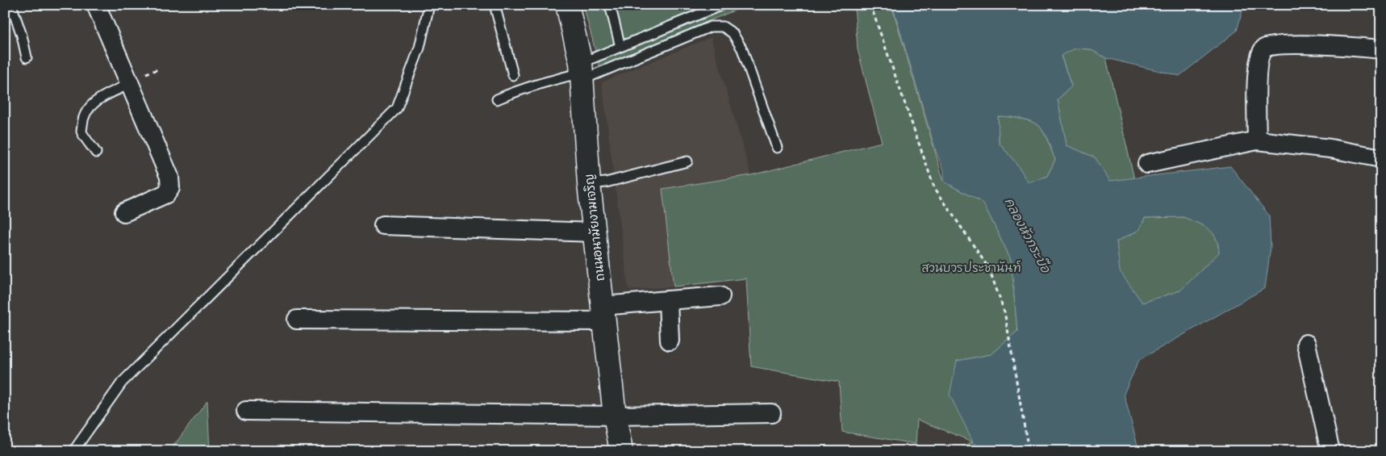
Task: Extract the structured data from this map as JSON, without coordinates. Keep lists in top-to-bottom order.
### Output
{
  "streets": {
    "street": ["ถนนอนามัยงามเจริญ"]
  },
  "water": ["คลองหัวกระบือ"],
  "parks": ["สวนบวรประชานันท์"]
}
